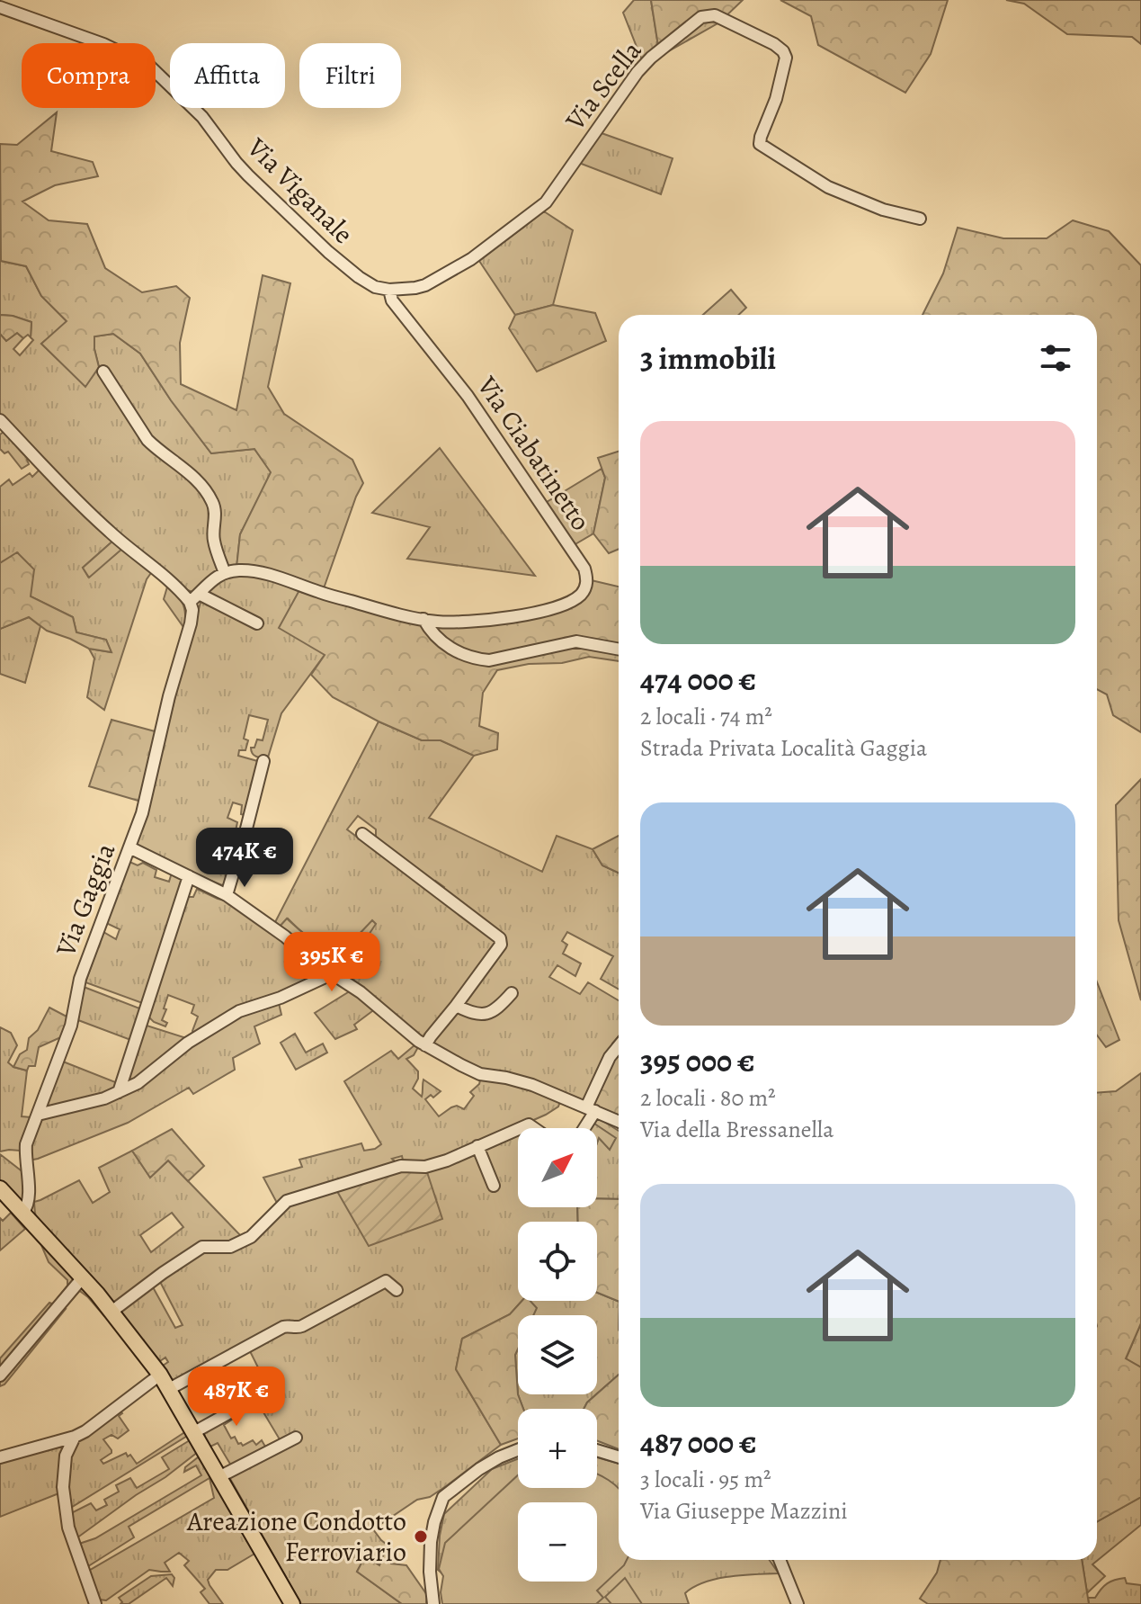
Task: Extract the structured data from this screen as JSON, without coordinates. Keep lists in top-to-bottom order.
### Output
{
  "streets": {
    "street": [
      "Via Scella",
      "Via Viganale",
      "Via Ciabatinetto",
      "Via Gaggia"
    ]
  },
  "crossings": [
    ["Via Scella", "Via Viganale"],
    ["Via Scella", "Via Ciabatinetto"],
    ["Via Viganale", "Via Ciabatinetto"]
  ],
  "places": ["Areazione Condotto Ferroviario"],
  "north": "top right",
  "page": {
    "chip": ["Compra", "Affitta", "Filtri"],
    "heading": "3 immobili",
    "list": [
      {
        "name": "474 000 €",
        "note": "2 locali · 74 m² · Strada Privata Località Gaggia"
      },
      {
        "name": "395 000 €",
        "note": "2 locali · 80 m² · Via della Bressanella"
      },
      {
        "name": "487 000 €",
        "note": "3 locali · 95 m² · Via Giuseppe Mazzini"
      }
    ],
    "price": ["474K €", "395K €", "487K €"],
    "map_buttons": ["+", "−"]
  }
}
